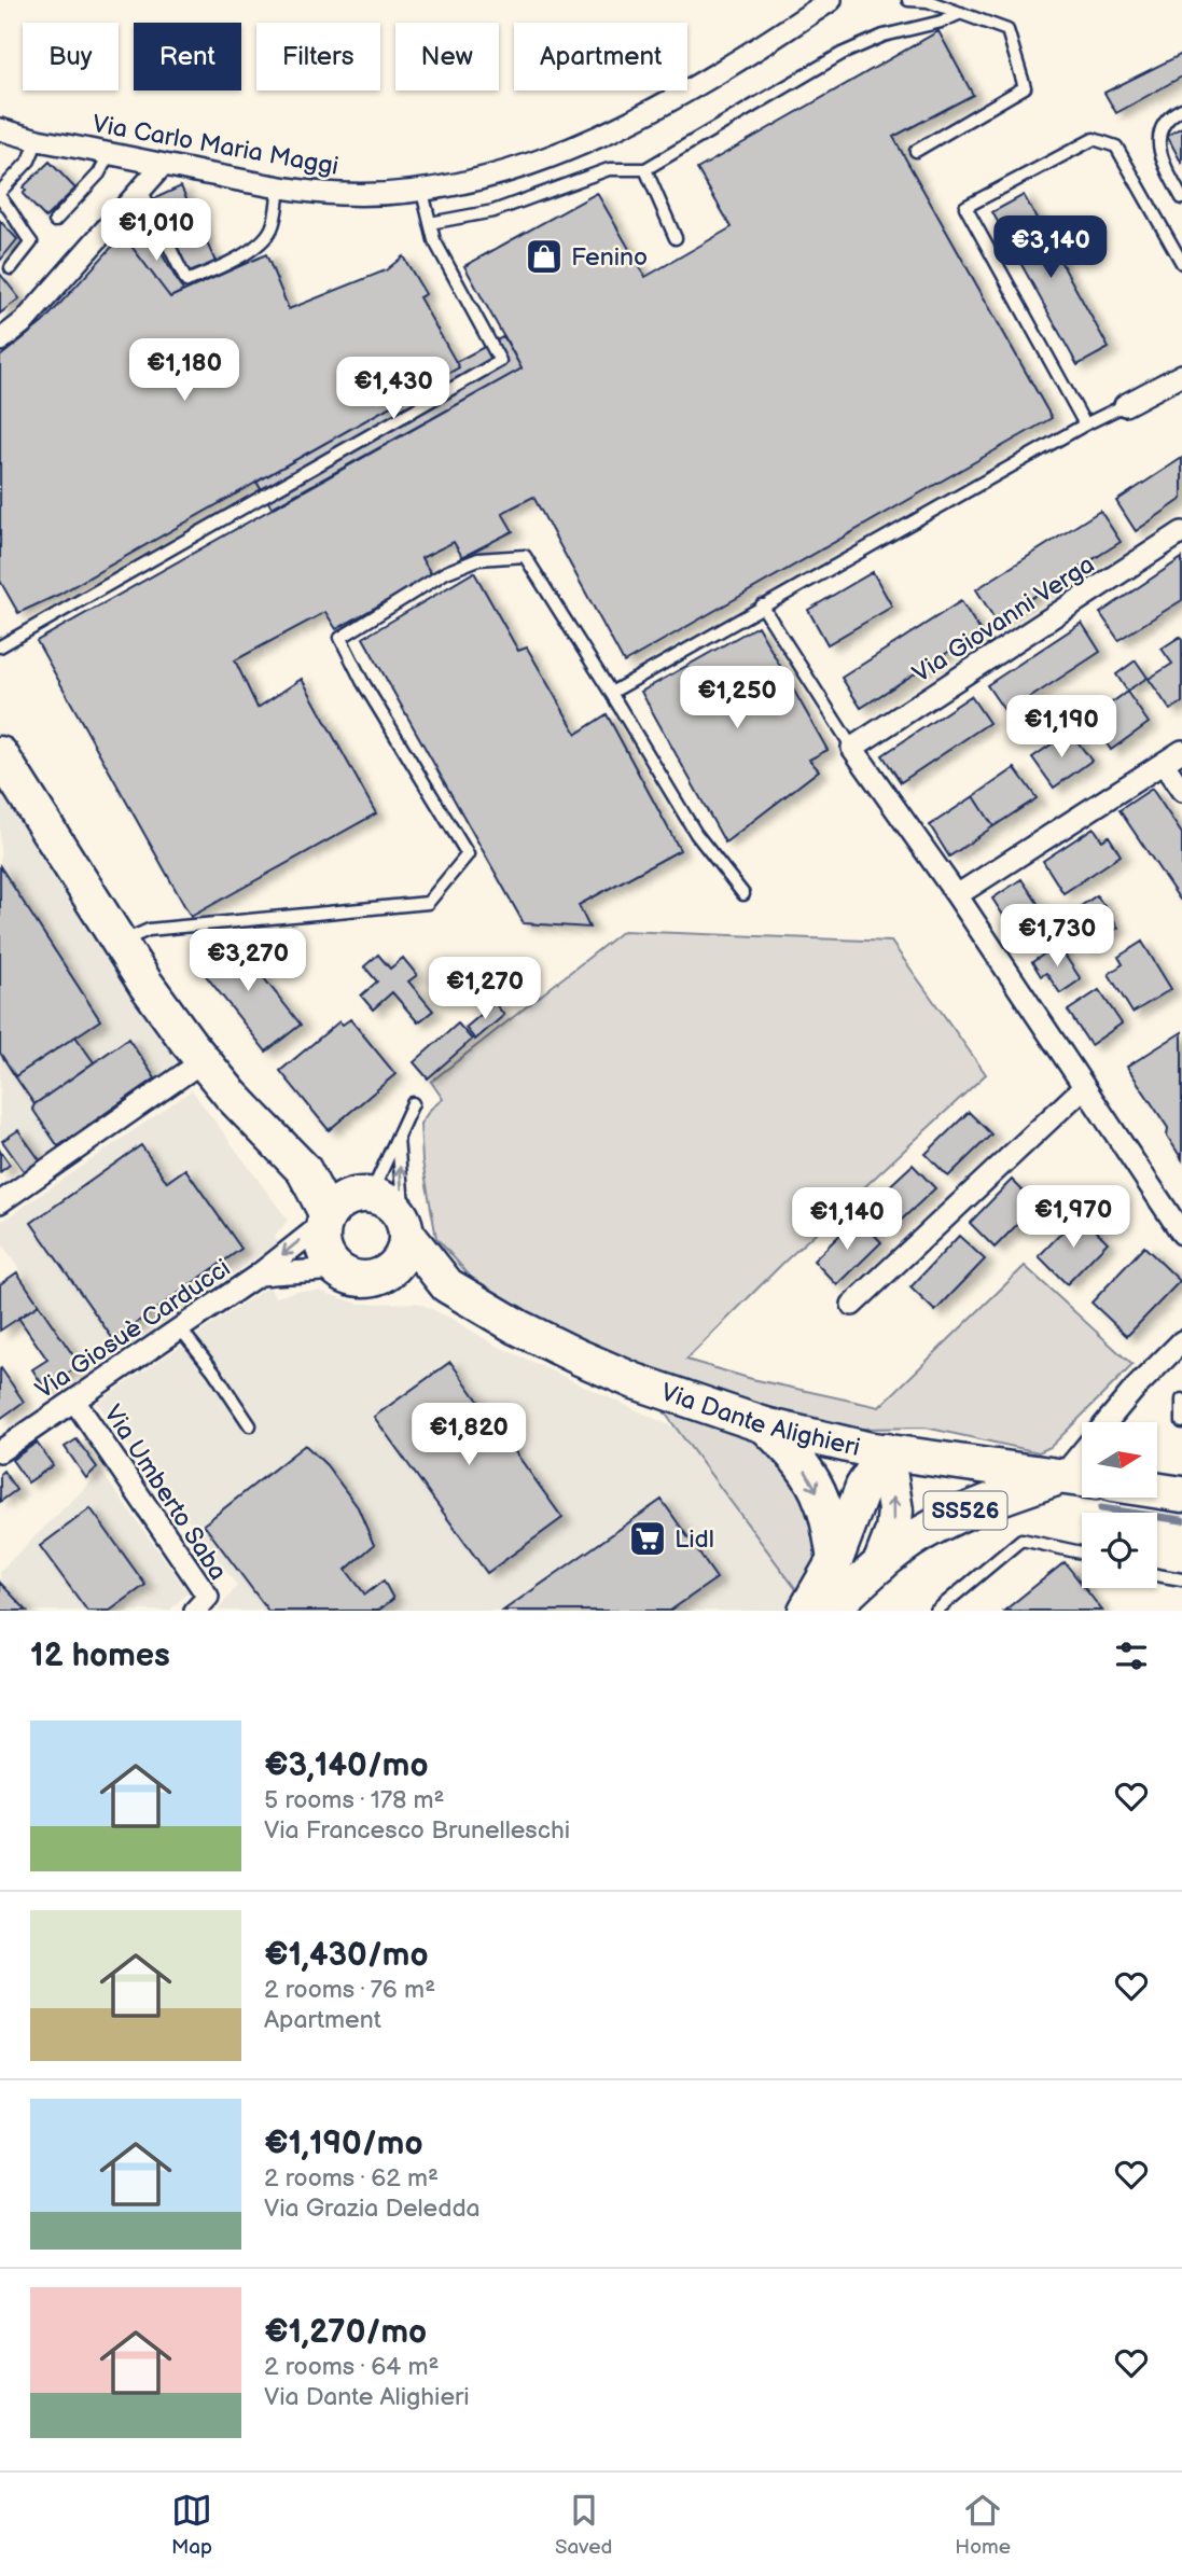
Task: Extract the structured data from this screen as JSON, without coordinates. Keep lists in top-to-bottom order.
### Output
{
  "streets": {
    "main road": ["Via Dante Alighieri", "SS526"],
    "street": [
      "Via Carlo Maria Maggi",
      "Via Giovanni Verga",
      "Via Giosuè Carducci",
      "Via Umberto Saba"
    ]
  },
  "crossings": [
    ["Via Giosuè Carducci", "Via Dante Alighieri"],
    ["Via Giosuè Carducci", "Via Umberto Saba"],
    ["Via Dante Alighieri", "SS526"]
  ],
  "places": {
    "shop": ["Fenino"],
    "supermarket": ["Lidl"]
  },
  "north": "right",
  "page": {
    "chip": [
      "Buy",
      "Rent",
      "Filters",
      "New",
      "Apartment"
    ],
    "price": [
      "€1,010",
      "€3,140",
      "€1,180",
      "€1,430",
      "€1,250",
      "€1,190",
      "€1,730",
      "€3,270",
      "€1,270",
      "€1,970",
      "€1,140",
      "€1,820"
    ],
    "heading": "12 homes",
    "list": [
      {
        "name": "€3,140/mo",
        "note": "5 rooms · 178 m² · Via Francesco Brunelleschi"
      },
      {
        "name": "€1,430/mo",
        "note": "2 rooms · 76 m² · Apartment"
      },
      {
        "name": "€1,190/mo",
        "note": "2 rooms · 62 m² · Via Grazia Deledda"
      },
      {
        "name": "€1,270/mo",
        "note": "2 rooms · 64 m² · Via Dante Alighieri"
      }
    ],
    "tabs": ["Map", "Saved", "Home"]
  }
}
